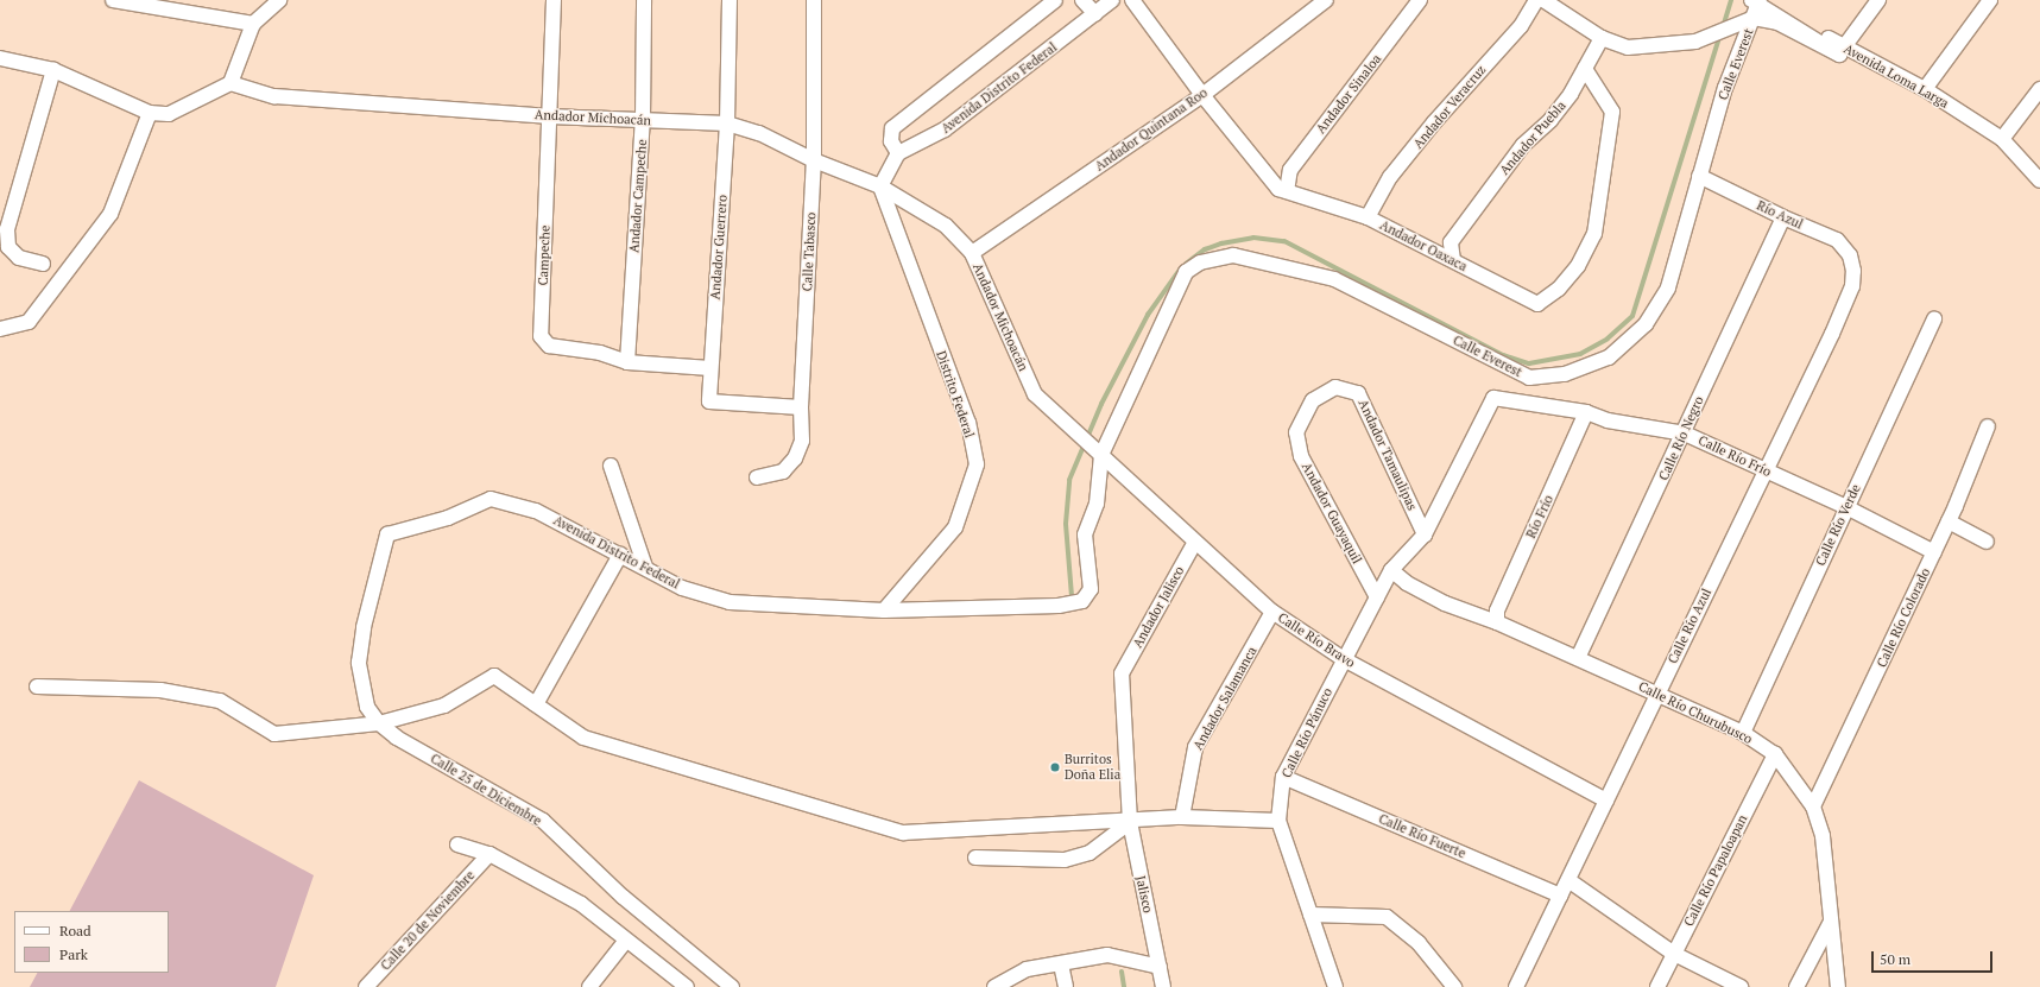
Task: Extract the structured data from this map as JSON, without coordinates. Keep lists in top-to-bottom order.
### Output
{
  "streets": {
    "street": [
      "Calle Everest",
      "Avenida Loma Larga",
      "Avenida Distrito Federal",
      "Andador Sinaloa",
      "Andador Veracruz",
      "Andador Michoacán",
      "Andador Quintana Roo",
      "Andador Puebla",
      "Andador Campeche",
      "Río Azul",
      "Andador Oaxaca",
      "Andador Guerrero",
      "Calle Tabasco",
      "Campeche",
      "Distrito Federal",
      "Calle Río Negro",
      "Andador Tamaulipas",
      "Calle Río Frío",
      "Andador Guayaquil",
      "Río Frío",
      "Calle Río Verde",
      "Andador Jalisco",
      "Calle Río Colorado",
      "Calle Río Azul",
      "Calle Río Bravo",
      "Andador Salamanca",
      "Calle Río Churubusco",
      "Calle Río Pánuco",
      "Calle 25 de Diciembre",
      "Calle Río Fuerte",
      "Calle Río Papaloapan",
      "Jalisco",
      "Calle 20 de Noviembre"
    ]
  },
  "crossings": [
    ["Calle Everest", "Avenida Loma Larga"],
    ["Calle Everest", "Avenida Distrito Federal"],
    ["Calle Everest", "Río Azul"],
    ["Calle Everest", "Calle Río Bravo"],
    ["Avenida Distrito Federal", "Distrito Federal"],
    ["Avenida Distrito Federal", "Calle Río Bravo"],
    ["Avenida Distrito Federal", "Calle 25 de Diciembre"],
    ["Andador Sinaloa", "Andador Oaxaca"],
    ["Andador Veracruz", "Andador Oaxaca"],
    ["Andador Michoacán", "Andador Quintana Roo"],
    ["Andador Michoacán", "Andador Campeche"],
    ["Andador Michoacán", "Andador Guerrero"],
    ["Andador Michoacán", "Calle Tabasco"],
    ["Andador Michoacán", "Campeche"],
    ["Andador Michoacán", "Distrito Federal"],
    ["Andador Michoacán", "Calle Río Bravo"],
    ["Andador Quintana Roo", "Andador Oaxaca"],
    ["Andador Puebla", "Andador Oaxaca"],
    ["Andador Campeche", "Campeche"],
    ["Río Azul", "Calle Río Negro"],
    ["Río Azul", "Calle Río Azul"],
    ["Andador Guerrero", "Calle Tabasco"],
    ["Andador Guerrero", "Campeche"],
    ["Calle Río Negro", "Calle Río Frío"],
    ["Calle Río Negro", "Calle Río Churubusco"],
    ["Andador Tamaulipas", "Andador Guayaquil"],
    ["Andador Tamaulipas", "Calle Río Pánuco"],
    ["Calle Río Frío", "Río Frío"],
    ["Calle Río Frío", "Calle Río Verde"],
    ["Calle Río Frío", "Calle Río Colorado"],
    ["Calle Río Frío", "Calle Río Azul"],
    ["Calle Río Frío", "Calle Río Pánuco"],
    ["Andador Guayaquil", "Calle Río Pánuco"],
    ["Río Frío", "Calle Río Churubusco"],
    ["Calle Río Verde", "Calle Río Churubusco"],
    ["Andador Jalisco", "Calle Río Bravo"],
    ["Andador Jalisco", "Jalisco"],
    ["Calle Río Colorado", "Calle Río Churubusco"],
    ["Calle Río Azul", "Calle Río Bravo"],
    ["Calle Río Azul", "Calle Río Churubusco"],
    ["Calle Río Azul", "Calle Río Fuerte"],
    ["Calle Río Bravo", "Andador Salamanca"],
    ["Calle Río Bravo", "Calle Río Pánuco"],
    ["Calle Río Churubusco", "Calle Río Pánuco"],
    ["Calle Río Churubusco", "Calle Río Papaloapan"],
    ["Calle Río Pánuco", "Calle Río Fuerte"]
  ],
  "places": ["Burritos Doña Elia"],
  "legend": ["Road", "Park"],
  "scale_bar": "50 m"
}
